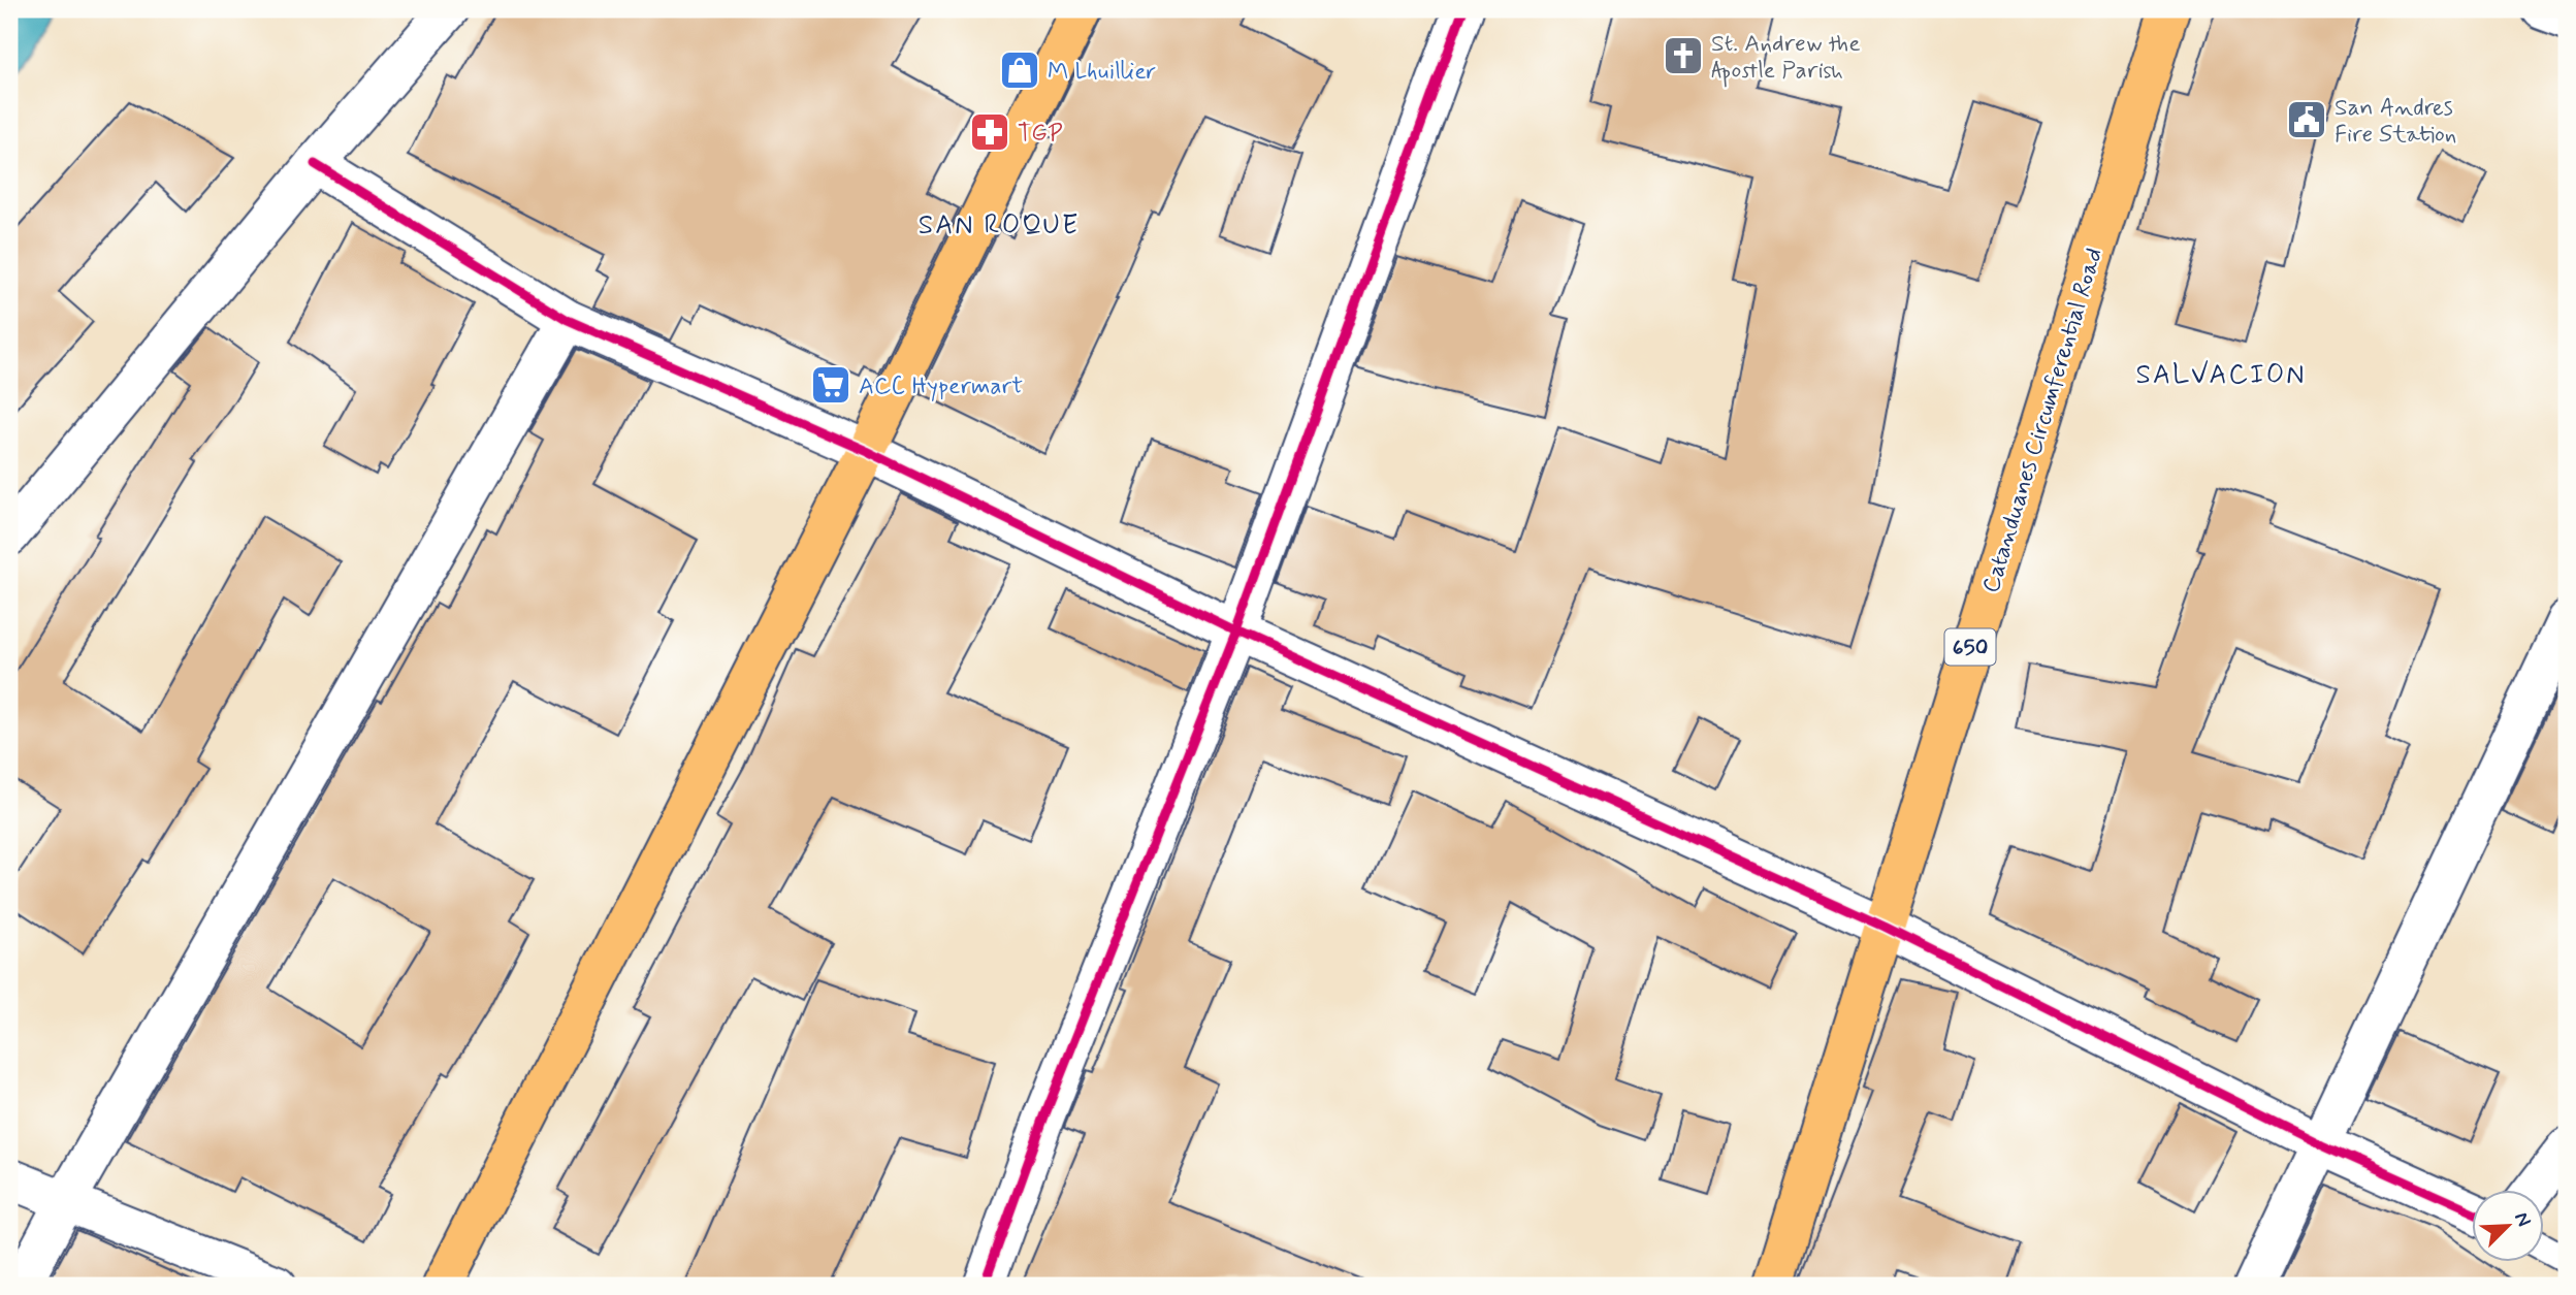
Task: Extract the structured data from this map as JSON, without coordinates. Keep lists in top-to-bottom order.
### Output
{
  "streets": {
    "main road": ["Catanduanes Circumferential Road", "650"]
  },
  "districts": ["SAN ROQUE", "SALVACION"],
  "places": {
    "church": ["St. Andrew the Apostle Parish"],
    "shop": ["M Lhuillier"],
    "public building": ["San Andres Fire Station"],
    "pharmacy": ["TGP"],
    "supermarket": ["ACC Hypermart"]
  },
  "north": "top right"
}
